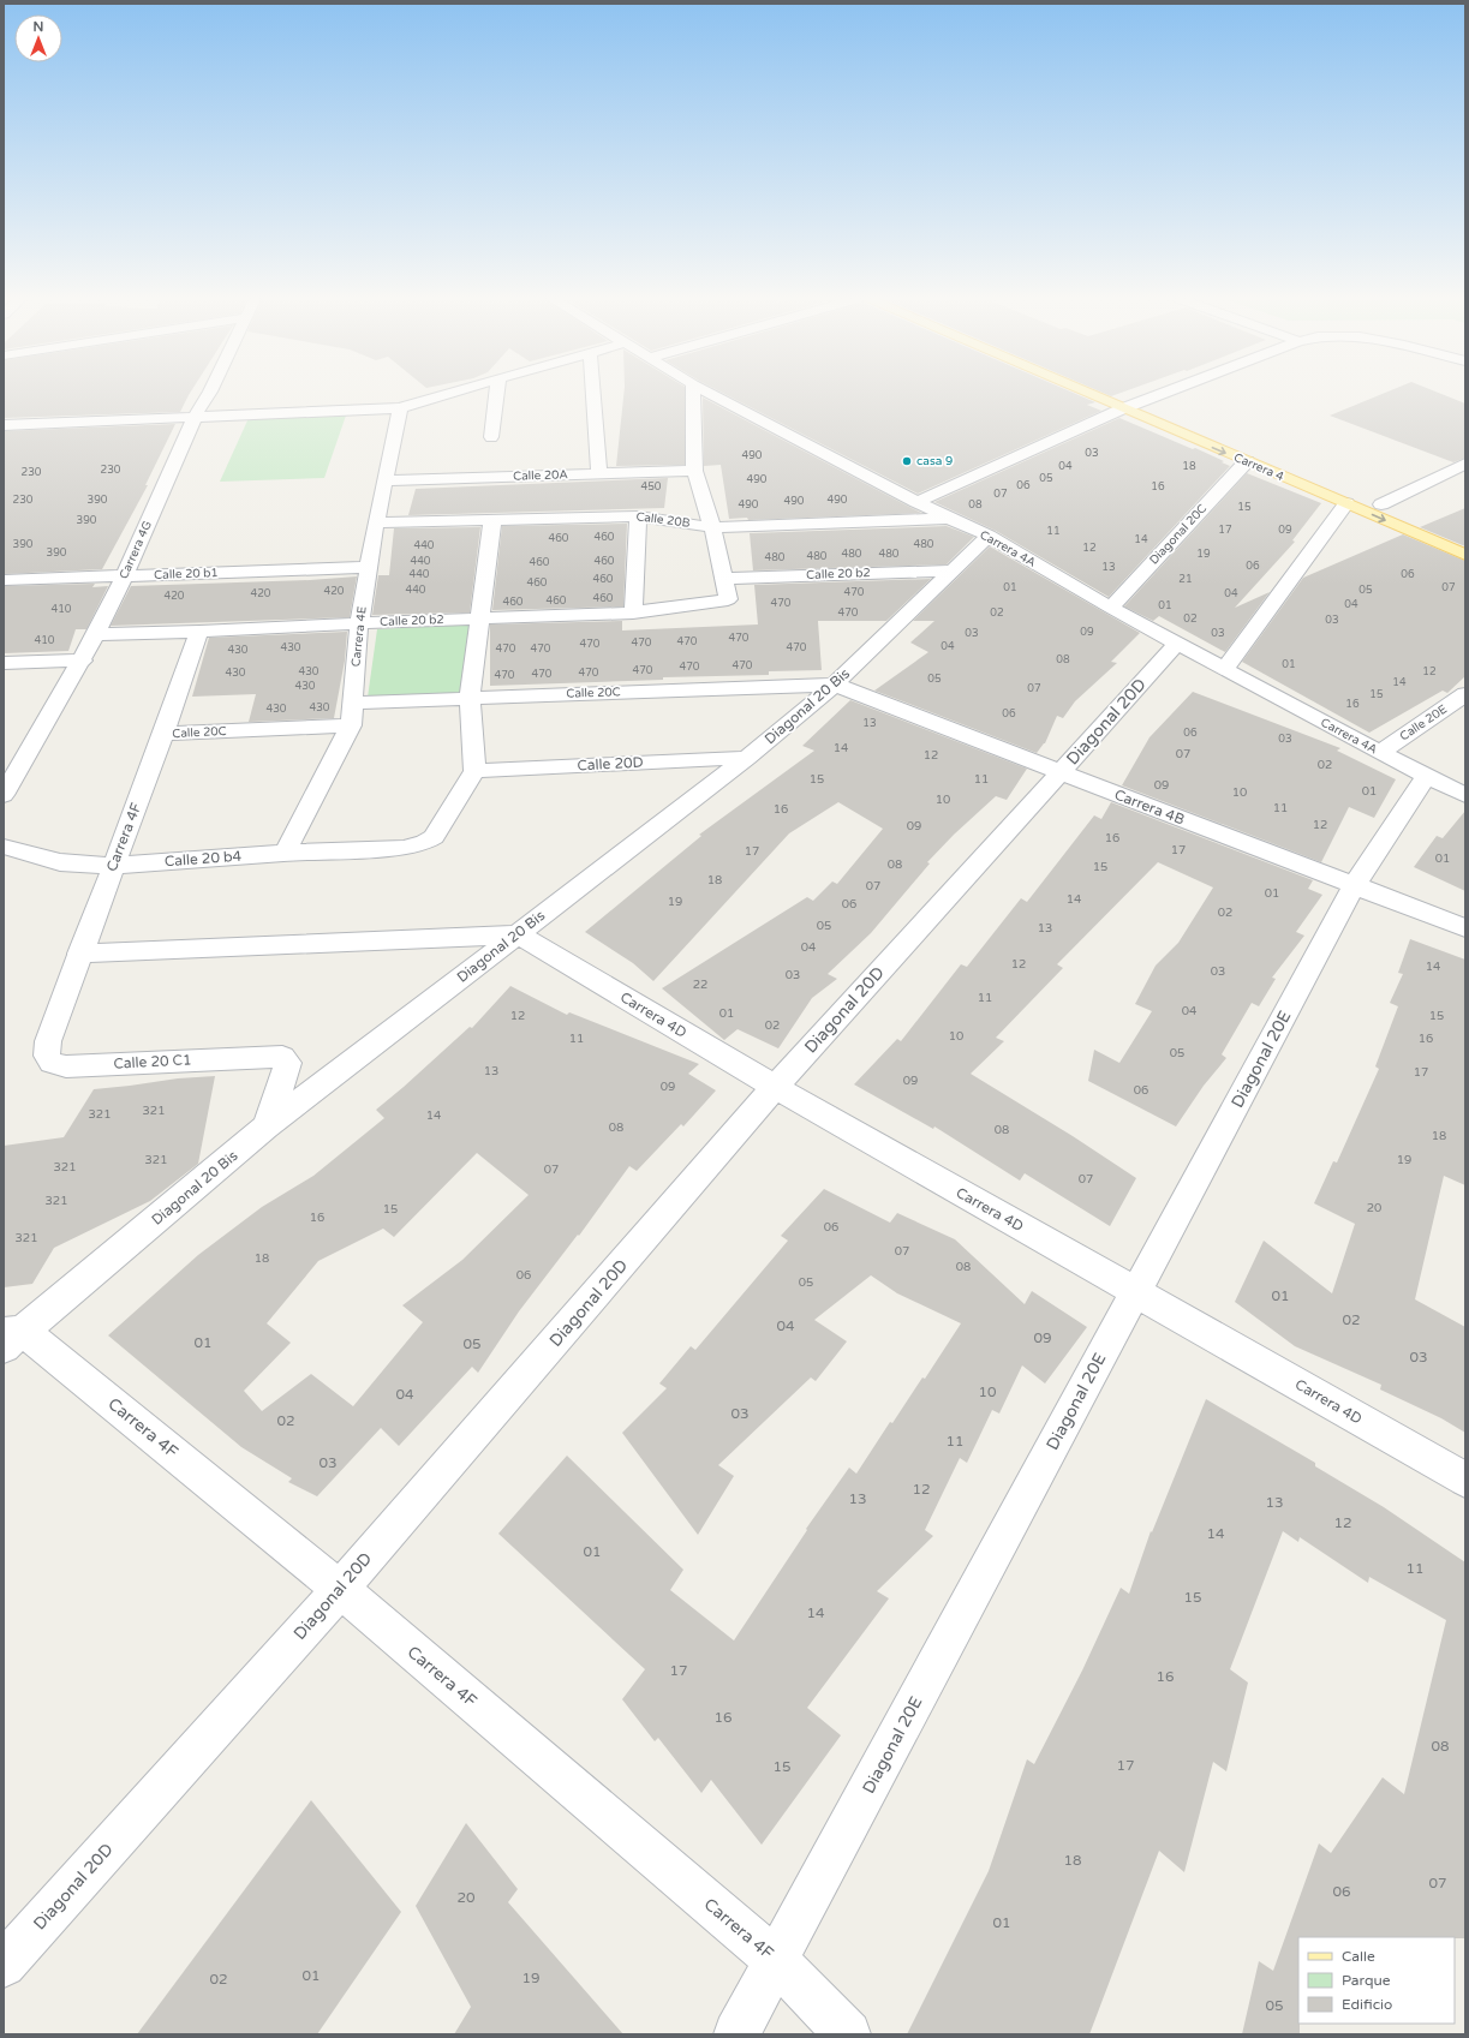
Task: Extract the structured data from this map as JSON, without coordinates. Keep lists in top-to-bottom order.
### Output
{
  "streets": {
    "main road": ["Carrera 4"],
    "street": [
      "Calle 20A",
      "Calle 20B",
      "Diagonal 20C",
      "Carrera 4A",
      "Carrera 4G",
      "Calle 20 b1",
      "Calle 20 b2",
      "Carrera 4E",
      "Calle 20C",
      "Diagonal 20 Bis",
      "Diagonal 20D",
      "Calle 20E",
      "Calle 20D",
      "Carrera 4B",
      "Carrera 4F",
      "Calle 20 b4",
      "Carrera 4D",
      "Diagonal 20E",
      "Calle 20 C1"
    ]
  },
  "crossings": [
    ["Carrera 4", "Diagonal 20C"],
    ["Calle 20A", "Carrera 4E"],
    ["Calle 20B", "Carrera 4A"],
    ["Calle 20B", "Carrera 4E"],
    ["Diagonal 20C", "Carrera 4A"],
    ["Carrera 4A", "Diagonal 20 Bis"],
    ["Carrera 4A", "Diagonal 20D"],
    ["Carrera 4A", "Calle 20E"],
    ["Carrera 4A", "Diagonal 20E"],
    ["Carrera 4G", "Calle 20 b1"],
    ["Carrera 4G", "Calle 20 b2"],
    ["Calle 20 b1", "Carrera 4E"],
    ["Calle 20 b2", "Carrera 4E"],
    ["Calle 20 b2", "Diagonal 20 Bis"],
    ["Calle 20 b2", "Carrera 4F"],
    ["Carrera 4E", "Calle 20C"],
    ["Carrera 4E", "Calle 20 b4"],
    ["Calle 20C", "Diagonal 20 Bis"],
    ["Calle 20C", "Carrera 4B"],
    ["Calle 20C", "Carrera 4F"],
    ["Diagonal 20 Bis", "Calle 20D"],
    ["Diagonal 20 Bis", "Carrera 4B"],
    ["Diagonal 20 Bis", "Carrera 4F"],
    ["Diagonal 20 Bis", "Carrera 4D"],
    ["Diagonal 20 Bis", "Calle 20 C1"],
    ["Diagonal 20D", "Carrera 4B"],
    ["Diagonal 20D", "Carrera 4F"],
    ["Diagonal 20D", "Carrera 4D"],
    ["Calle 20D", "Calle 20 b4"],
    ["Carrera 4B", "Diagonal 20E"],
    ["Carrera 4F", "Calle 20 b4"],
    ["Carrera 4F", "Diagonal 20E"],
    ["Carrera 4F", "Calle 20 C1"],
    ["Carrera 4D", "Diagonal 20E"]
  ],
  "places": ["casa 9"],
  "house_numbers": [
    "03",
    "490",
    "04",
    "18",
    "230",
    "230",
    "05",
    "490",
    "06",
    "450",
    "16",
    "07",
    "230",
    "390",
    "490",
    "490",
    "490",
    "08",
    "15",
    "390",
    "17",
    "09",
    "11",
    "460",
    "460",
    "14",
    "390",
    "480",
    "440",
    "12",
    "390",
    "480",
    "480",
    "19",
    "480",
    "480",
    "440",
    "460",
    "460",
    "06",
    "13",
    "440",
    "06",
    "460",
    "21",
    "460",
    "01",
    "07",
    "440",
    "05",
    "420",
    "470",
    "420",
    "04",
    "420",
    "460",
    "460",
    "460",
    "470",
    "04",
    "01",
    "410",
    "470",
    "02",
    "02",
    "03",
    "09",
    "03",
    "03",
    "470",
    "410",
    "470",
    "470",
    "470",
    "04",
    "430",
    "470",
    "470",
    "470",
    "430",
    "08",
    "01",
    "470",
    "470",
    "470",
    "430",
    "12",
    "430",
    "470",
    "470",
    "470",
    "05",
    "14",
    "430",
    "07",
    "15",
    "16",
    "430",
    "430",
    "06",
    "13",
    "06",
    "03",
    "14",
    "07",
    "12",
    "02",
    "15",
    "11",
    "09",
    "01",
    "10",
    "10",
    "11",
    "16",
    "12",
    "09",
    "16",
    "17",
    "17",
    "01",
    "08",
    "15",
    "18",
    "07",
    "01",
    "14",
    "19",
    "06",
    "02",
    "05",
    "13",
    "04",
    "12",
    "14",
    "03",
    "03",
    "22",
    "11",
    "04",
    "01",
    "12",
    "15",
    "02",
    "10",
    "11",
    "16",
    "05",
    "13",
    "17",
    "09",
    "09",
    "06",
    "321",
    "321",
    "14",
    "08",
    "08",
    "18",
    "321",
    "19",
    "321",
    "07",
    "07",
    "321",
    "20",
    "15",
    "16",
    "06",
    "321",
    "07",
    "18",
    "08",
    "06",
    "05",
    "01",
    "02",
    "04",
    "09",
    "01",
    "05",
    "03",
    "10",
    "04",
    "03",
    "02",
    "11",
    "03",
    "12",
    "13",
    "13",
    "12",
    "14",
    "01",
    "11",
    "15",
    "14",
    "17",
    "16",
    "16",
    "08",
    "17",
    "15",
    "18",
    "07",
    "06",
    "20",
    "01",
    "01",
    "19",
    "02",
    "05"
  ],
  "legend": ["Calle", "Parque", "Edificio"],
  "north": "top"
}
